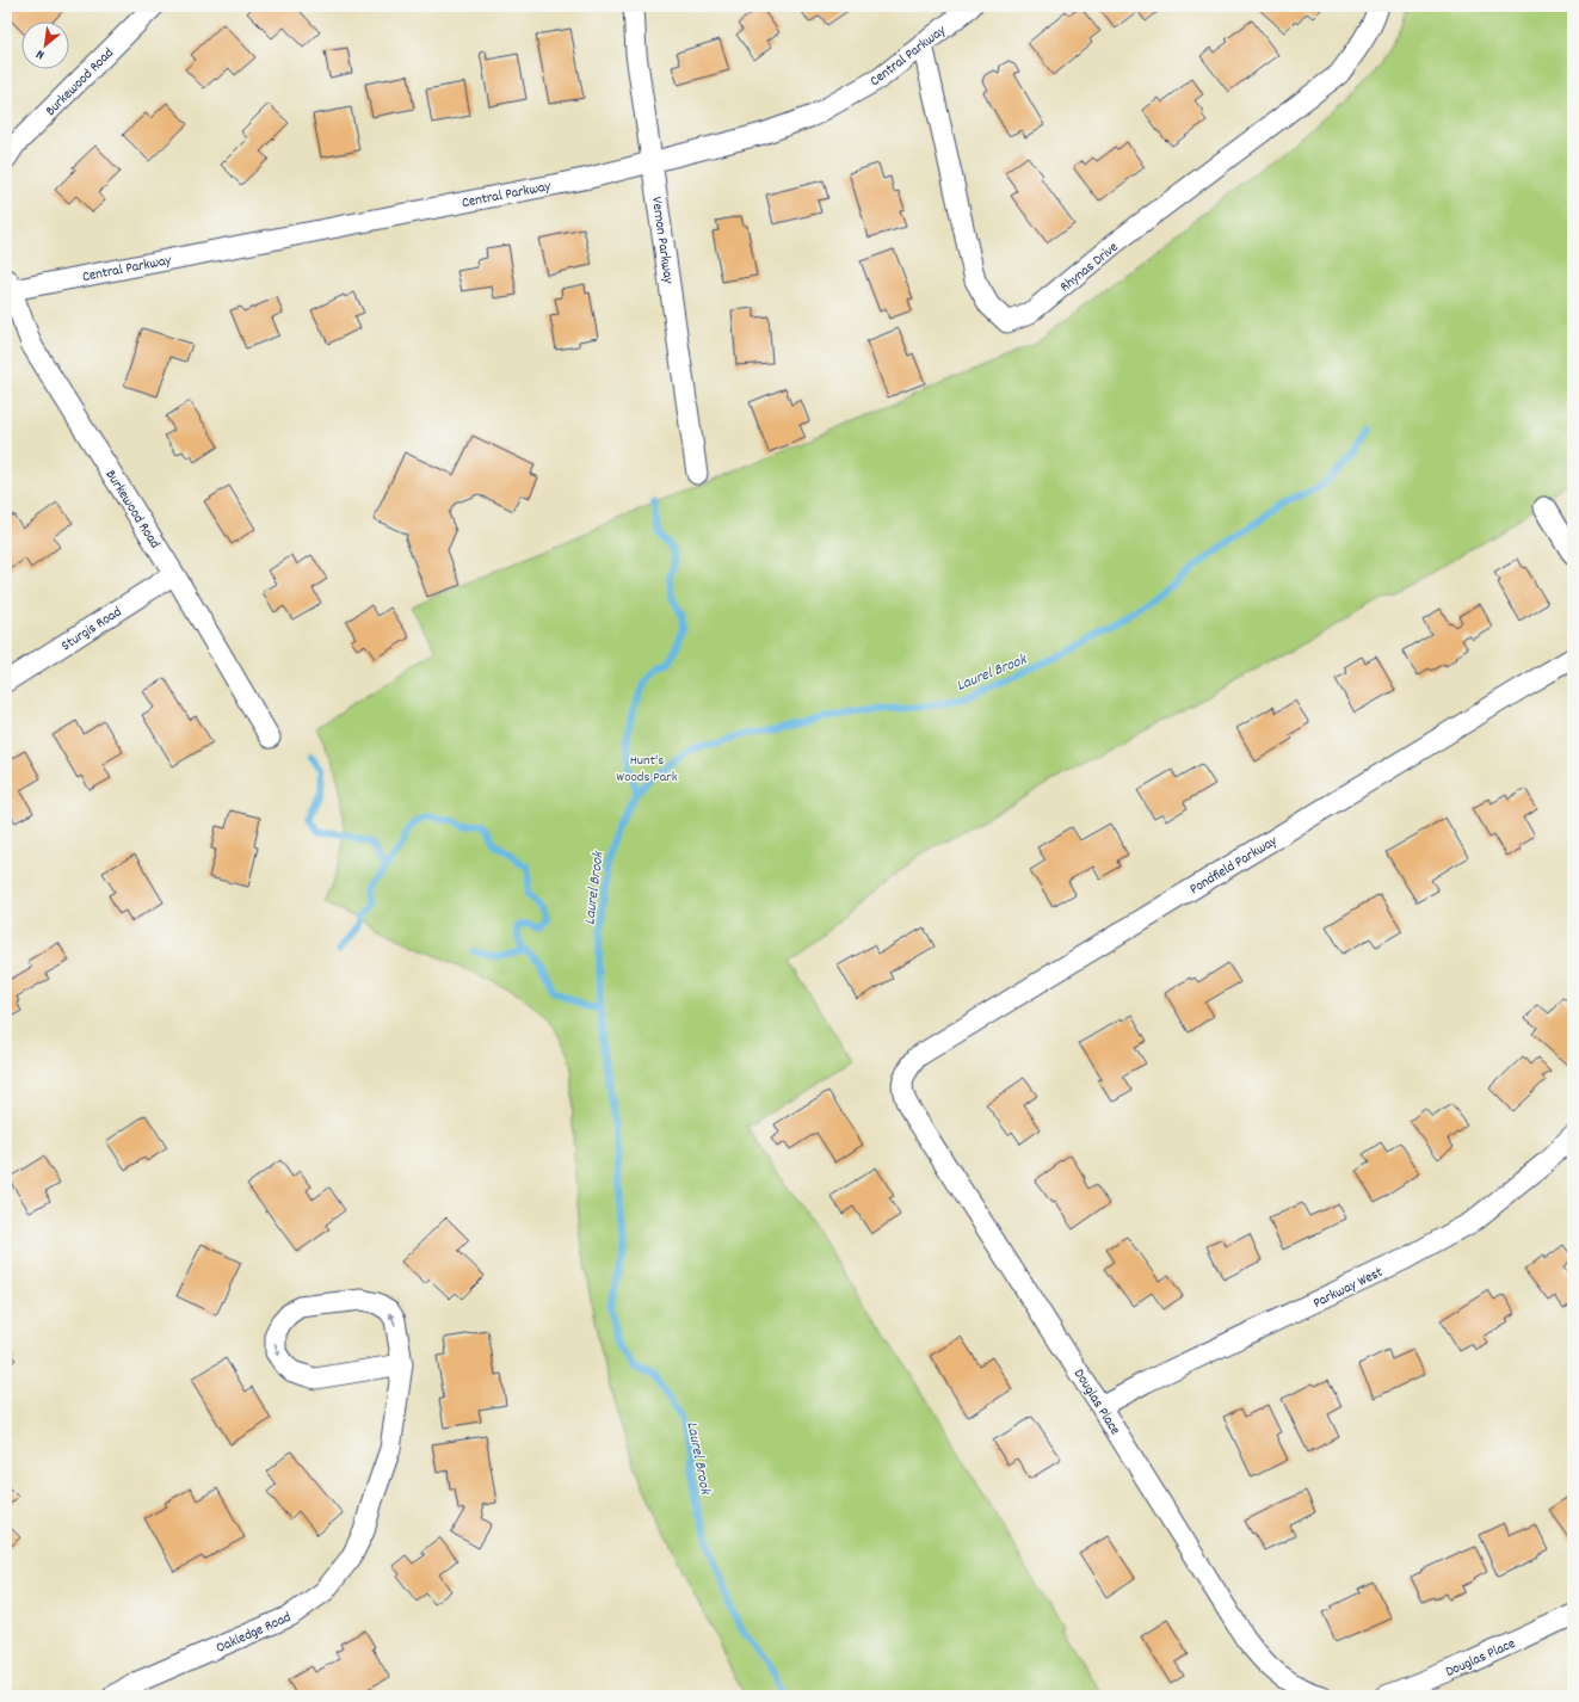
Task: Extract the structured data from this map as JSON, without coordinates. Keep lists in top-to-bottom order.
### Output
{
  "streets": {
    "street": [
      "Central Parkway",
      "Burkewood Road",
      "Vernon Parkway",
      "Rhynas Drive",
      "Sturgis Road",
      "Pondfield Parkway",
      "Parkway West",
      "Douglas Place",
      "Oakledge Road"
    ]
  },
  "crossings": [
    ["Central Parkway", "Burkewood Road"],
    ["Central Parkway", "Vernon Parkway"],
    ["Central Parkway", "Rhynas Drive"],
    ["Burkewood Road", "Sturgis Road"],
    ["Pondfield Parkway", "Douglas Place"],
    ["Parkway West", "Douglas Place"]
  ],
  "water": ["Laurel Brook"],
  "parks": ["Hunt's Woods Park"],
  "north": "bottom left"
}
